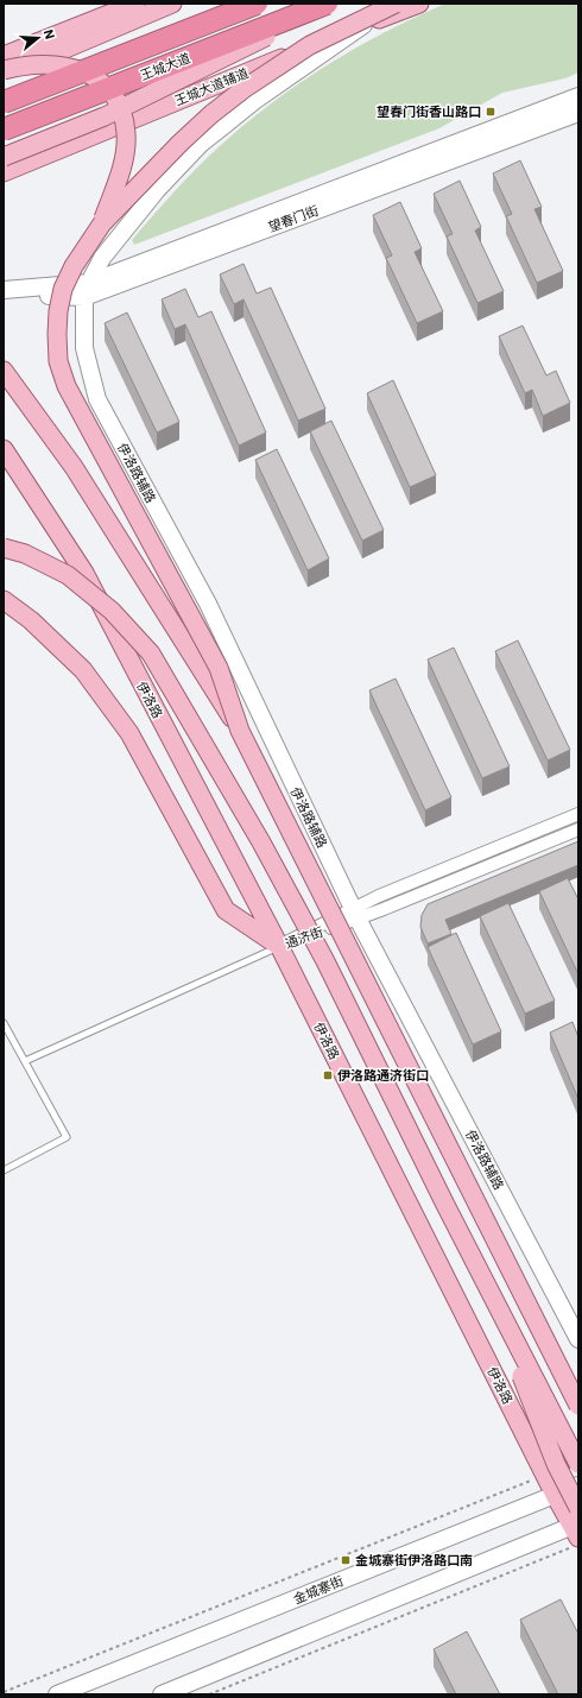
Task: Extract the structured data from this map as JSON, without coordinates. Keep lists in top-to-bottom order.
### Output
{
  "streets": {
    "highway": ["王城大道"],
    "main road": [
      "王城大道辅道",
      "望春门街",
      "伊洛路辅路",
      "伊洛路",
      "金城寨街"
    ],
    "street": ["通济街"]
  },
  "crossings": [
    ["望春门街", "伊洛路辅路"],
    ["伊洛路辅路", "通济街"],
    ["伊洛路", "通济街"],
    ["伊洛路", "金城寨街"]
  ],
  "places": {
    "transit": ["望春门街香山路口", "伊洛路通济街口", "金城寨街伊洛路口南"]
  },
  "north": "right"
}
